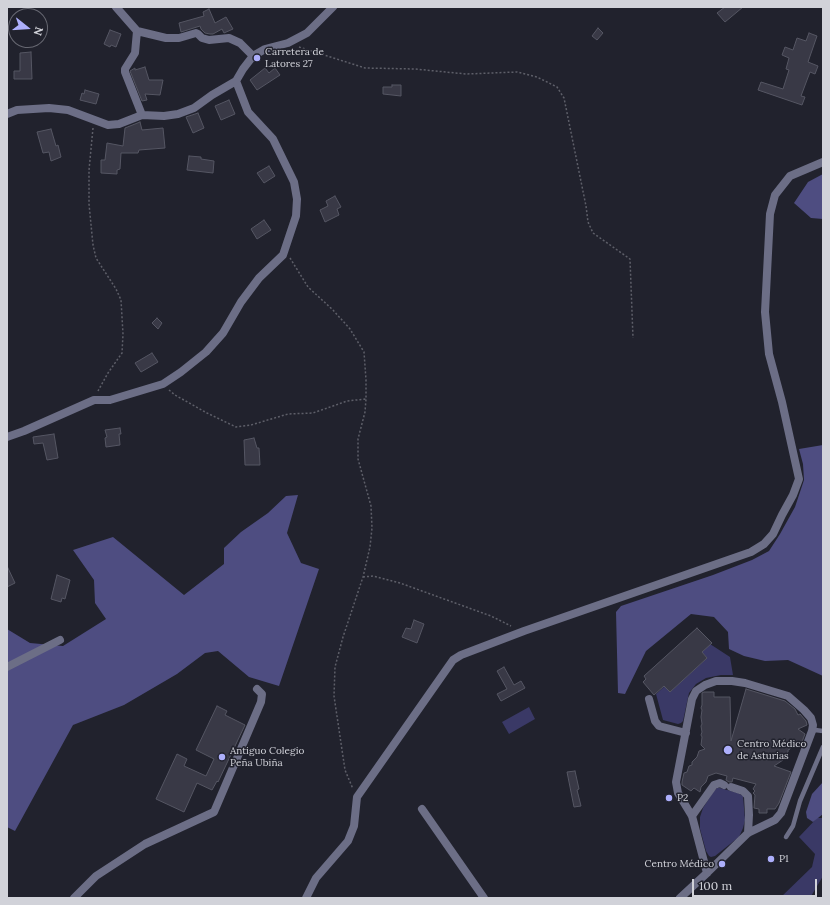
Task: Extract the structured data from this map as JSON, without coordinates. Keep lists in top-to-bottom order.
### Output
{
  "places": [
    "Carretera de Latores 27",
    "Centro Médico de Asturias",
    "Antiguo Colegio Peña Ubiña",
    "P2",
    "P1",
    "Centro Médico"
  ],
  "scale_bar": "100 m",
  "north": "right"
}
